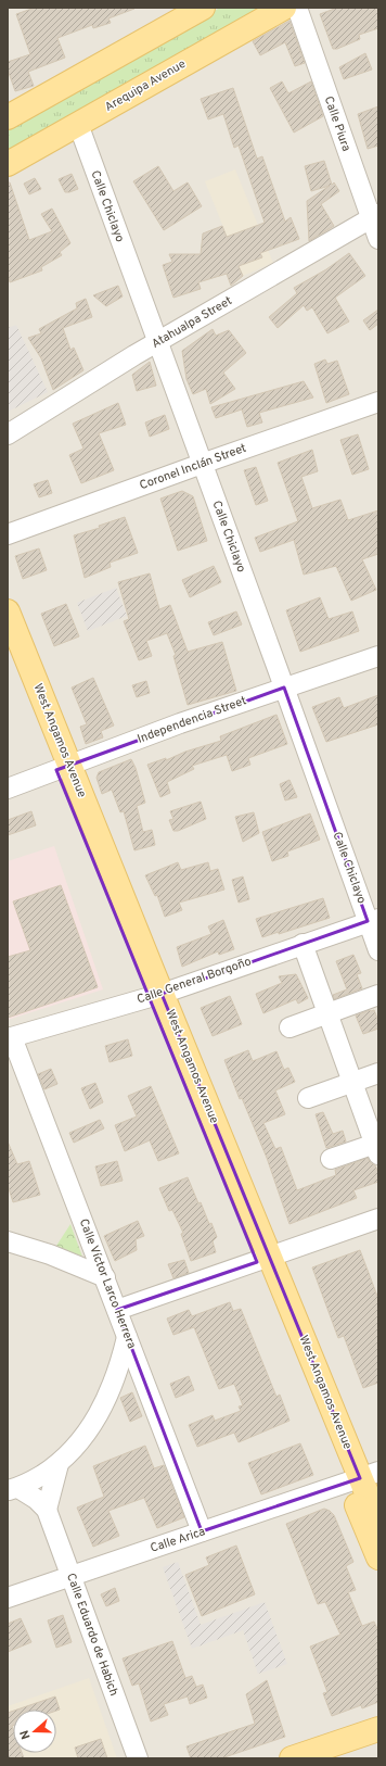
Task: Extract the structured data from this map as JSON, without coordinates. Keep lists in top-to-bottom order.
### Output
{
  "streets": {
    "main road": ["Arequipa Avenue", "West Angamos Avenue"],
    "street": [
      "Calle Piura",
      "Calle Chiclayo",
      "Atahualpa Street",
      "Coronel Inclán Street",
      "Independencia Street",
      "Calle General Borgoño",
      "Calle Víctor Larco Herrera",
      "Calle Arica",
      "Calle Eduardo de Habich"
    ]
  },
  "crossings": [
    ["Arequipa Avenue", "Calle Chiclayo"],
    ["Calle Piura", "Atahualpa Street"],
    ["Calle Chiclayo", "Atahualpa Street"],
    ["Calle Chiclayo", "Coronel Inclán Street"],
    ["Calle Chiclayo", "Independencia Street"],
    ["Calle Chiclayo", "Calle General Borgoño"],
    ["Independencia Street", "West Angamos Avenue"],
    ["West Angamos Avenue", "Calle General Borgoño"],
    ["West Angamos Avenue", "Calle Arica"],
    ["Calle General Borgoño", "Calle Víctor Larco Herrera"],
    ["Calle Víctor Larco Herrera", "Calle Arica"],
    ["Calle Arica", "Calle Eduardo de Habich"]
  ],
  "north": "left"
}
